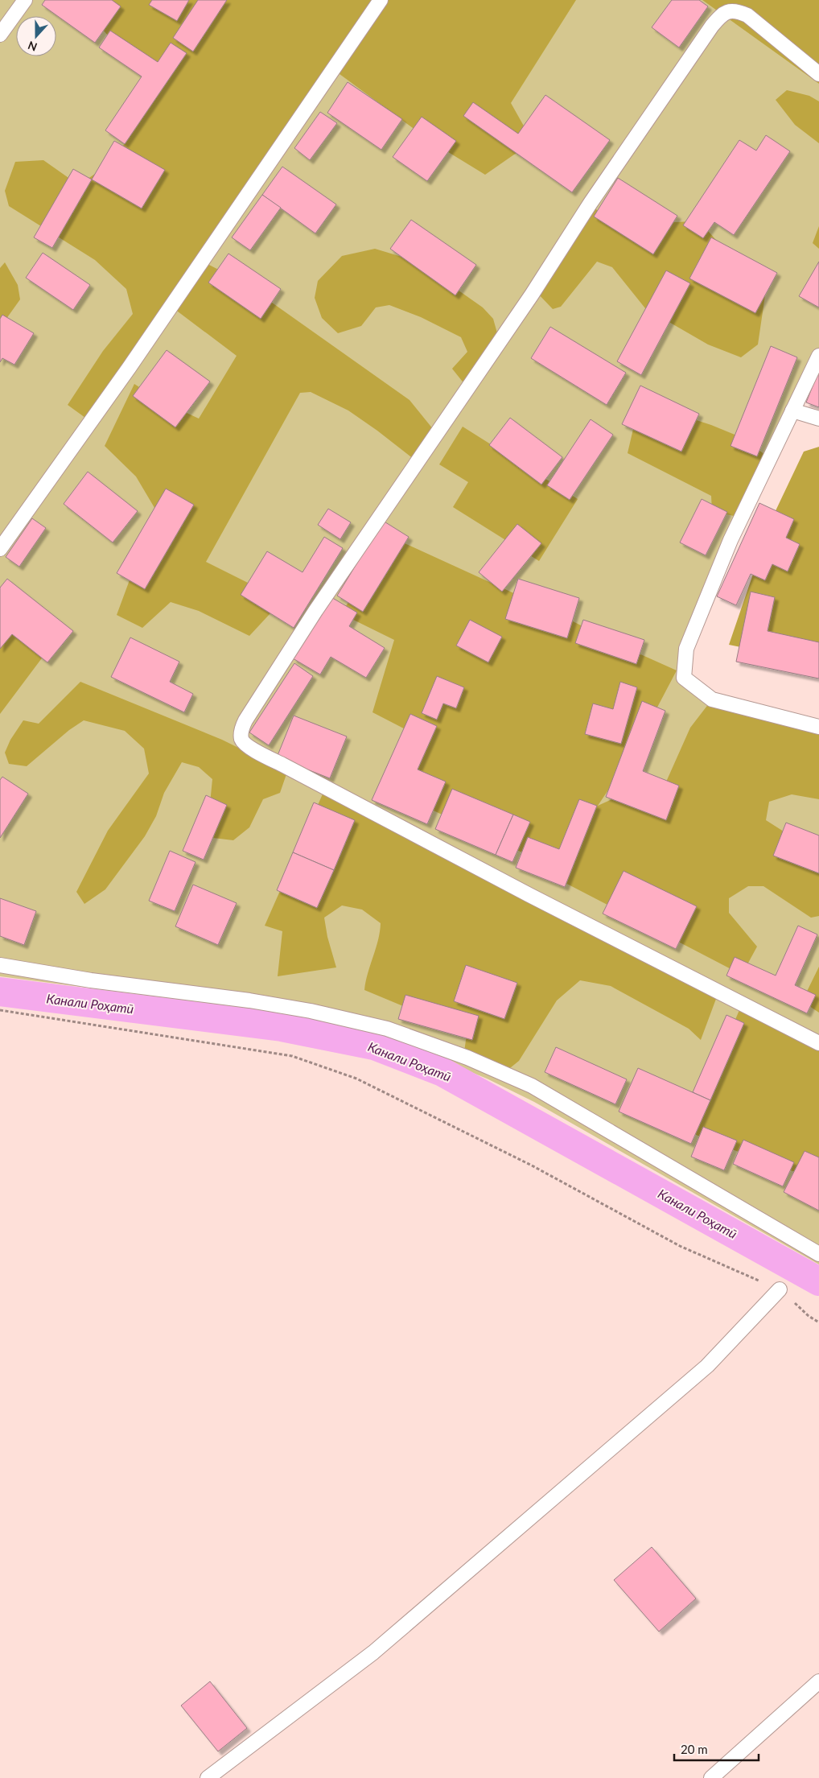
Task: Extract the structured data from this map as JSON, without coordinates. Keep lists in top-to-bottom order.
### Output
{
  "water": ["Канали Роҳатӣ"],
  "scale_bar": "20 m",
  "north": "bottom"
}
